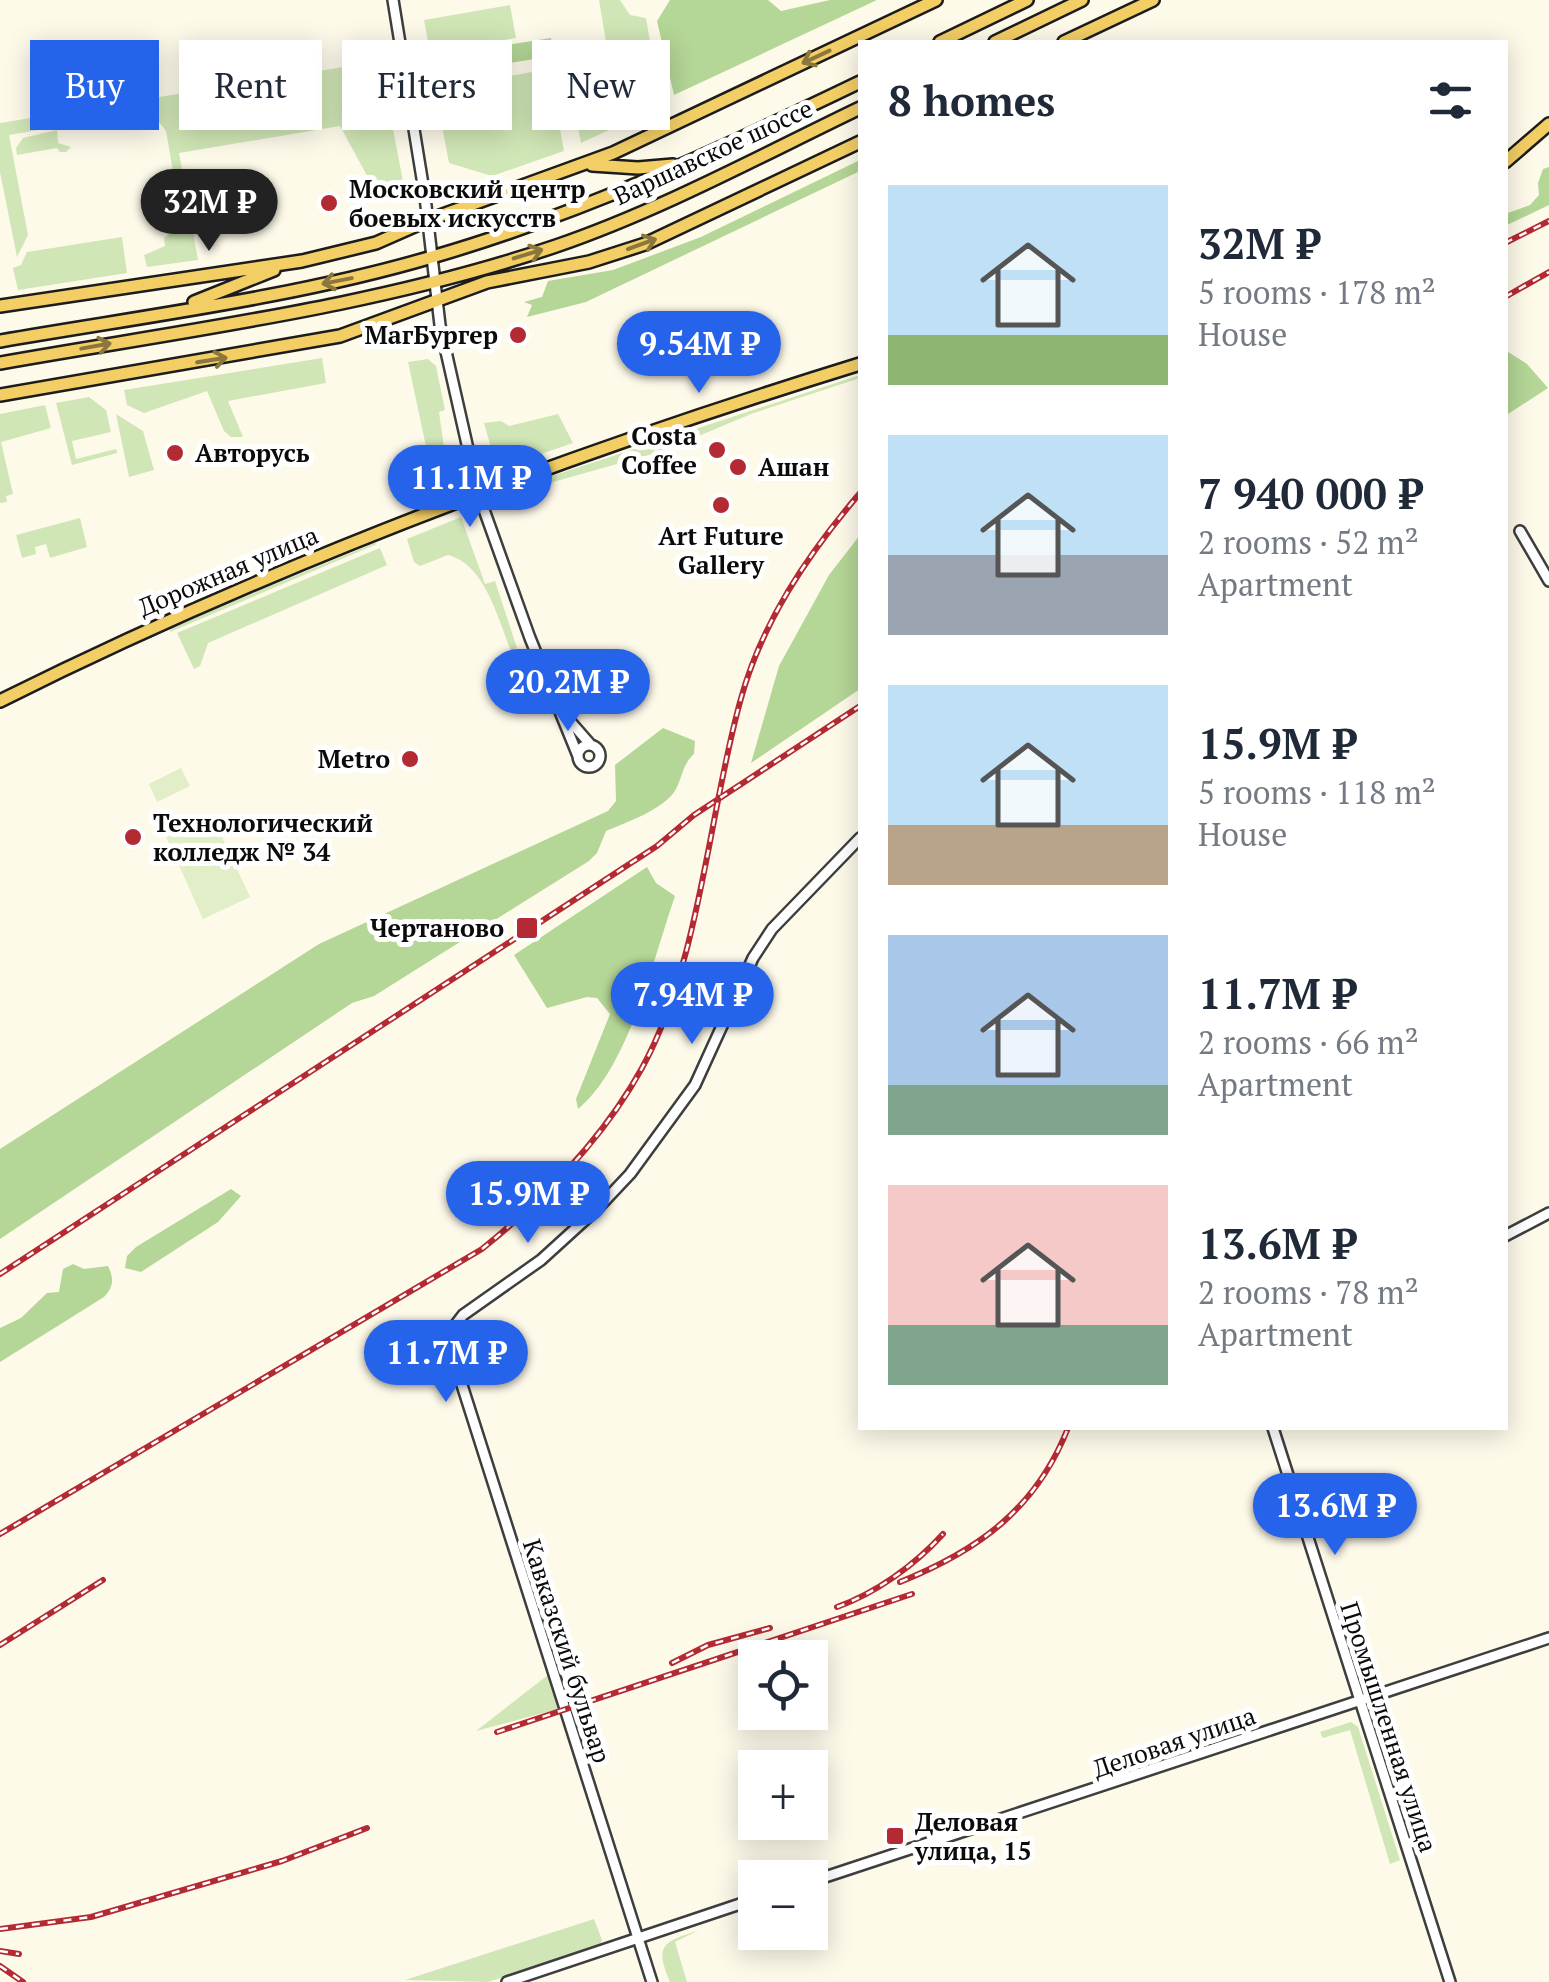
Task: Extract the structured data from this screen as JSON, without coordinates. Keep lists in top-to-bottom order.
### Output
{
  "streets": {
    "main road": ["Варшавское шоссе", "Дорожная улица"],
    "street": ["Кавказский бульвар", "Промышленная улица", "Деловая улица"]
  },
  "crossings": [
    ["Промышленная улица", "Деловая улица"]
  ],
  "places": {
    "other": [
      "Московский центр боевых искусств",
      "МагБургер",
      "Costa Coffee",
      "Авторусь",
      "Ашан",
      "Art Future Gallery",
      "Metro",
      "Технологический колледж № 34"
    ],
    "transit": ["Чертаново", "Деловая улица, 15"]
  },
  "page": {
    "chip": [
      "Buy",
      "Rent",
      "Filters",
      "New"
    ],
    "heading": "8 homes",
    "list": [
      {
        "name": "32M ₽",
        "note": "5 rooms · 178 m² · House"
      },
      {
        "name": "7 940 000 ₽",
        "note": "2 rooms · 52 m² · Apartment"
      },
      {
        "name": "15.9M ₽",
        "note": "5 rooms · 118 m² · House"
      },
      {
        "name": "11.7M ₽",
        "note": "2 rooms · 66 m² · Apartment"
      },
      {
        "name": "13.6M ₽",
        "note": "2 rooms · 78 m² · Apartment"
      }
    ],
    "price": [
      "32M ₽",
      "9.54M ₽",
      "11.1M ₽",
      "20.2M ₽",
      "7.94M ₽",
      "15.9M ₽",
      "11.7M ₽",
      "13.6M ₽"
    ],
    "map_buttons": ["+", "−"]
  }
}
